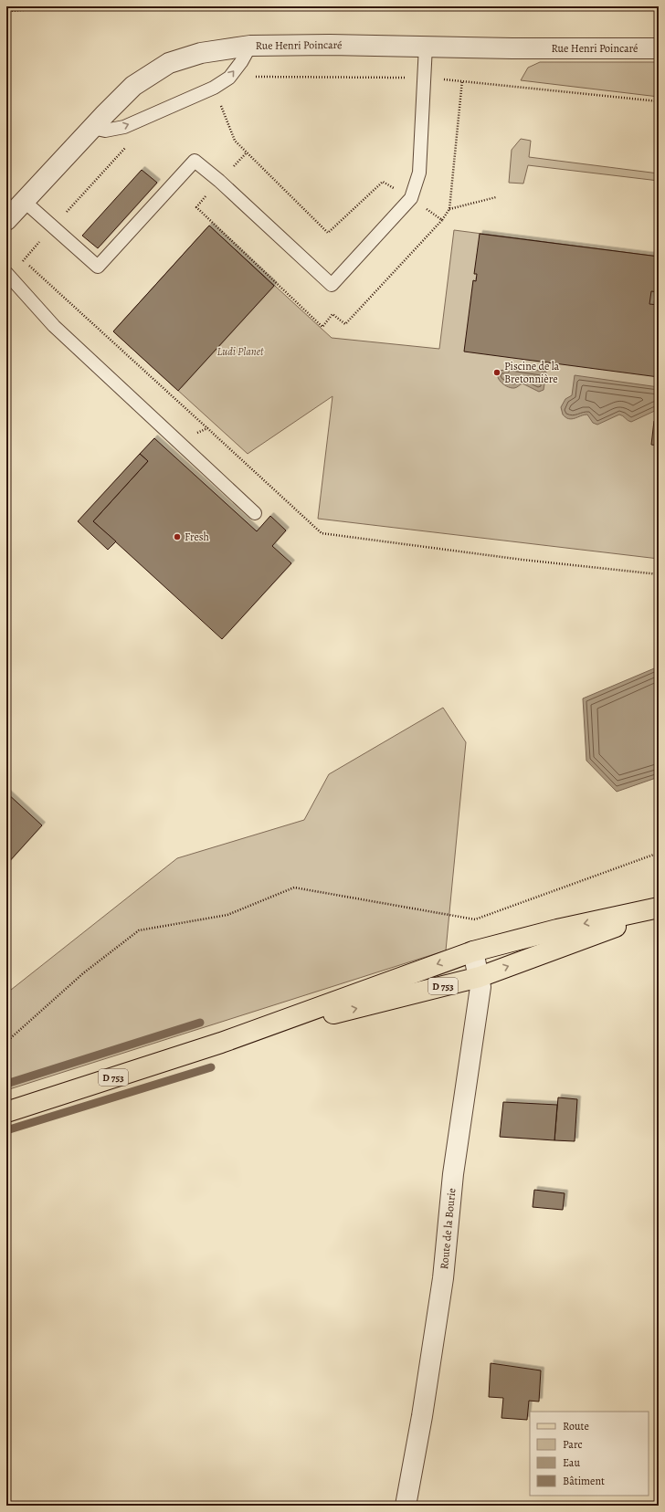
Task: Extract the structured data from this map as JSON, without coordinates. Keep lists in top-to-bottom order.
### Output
{
  "streets": {
    "main road": ["D 753"],
    "street": ["Rue Henri Poincaré", "Route de la Bourie"]
  },
  "crossings": [
    ["D 753", "Route de la Bourie"]
  ],
  "parks": ["Ludi Planet"],
  "places": ["Piscine de la Bretonnière", "Fresh"],
  "legend": [
    "Route",
    "Parc",
    "Eau",
    "Bâtiment"
  ]
}
